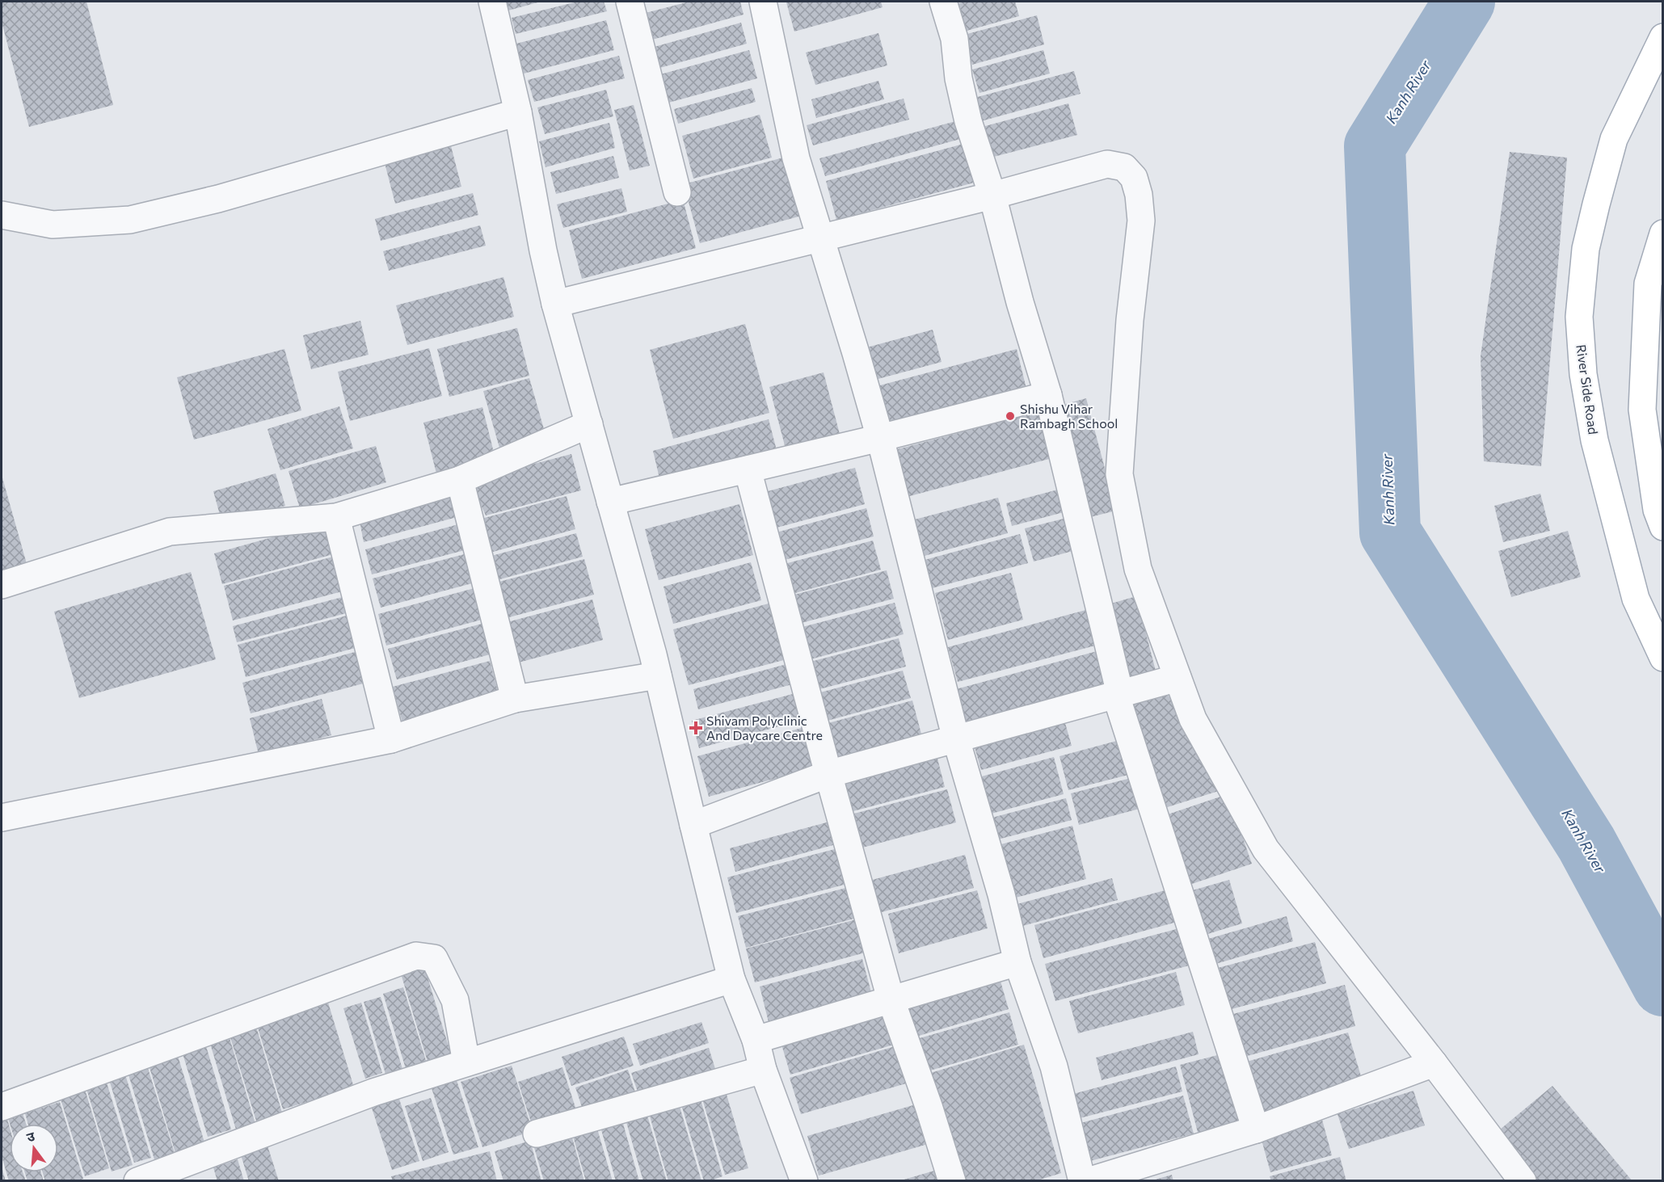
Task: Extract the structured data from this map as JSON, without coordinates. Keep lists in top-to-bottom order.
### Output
{
  "streets": {
    "main road": ["River Side Road"]
  },
  "water": ["Kanh River"],
  "places": {
    "other": ["Shishu Vihar Rambagh School"],
    "health": ["Shivam Polyclinic And Daycare Centre"]
  },
  "north": "top"
}
